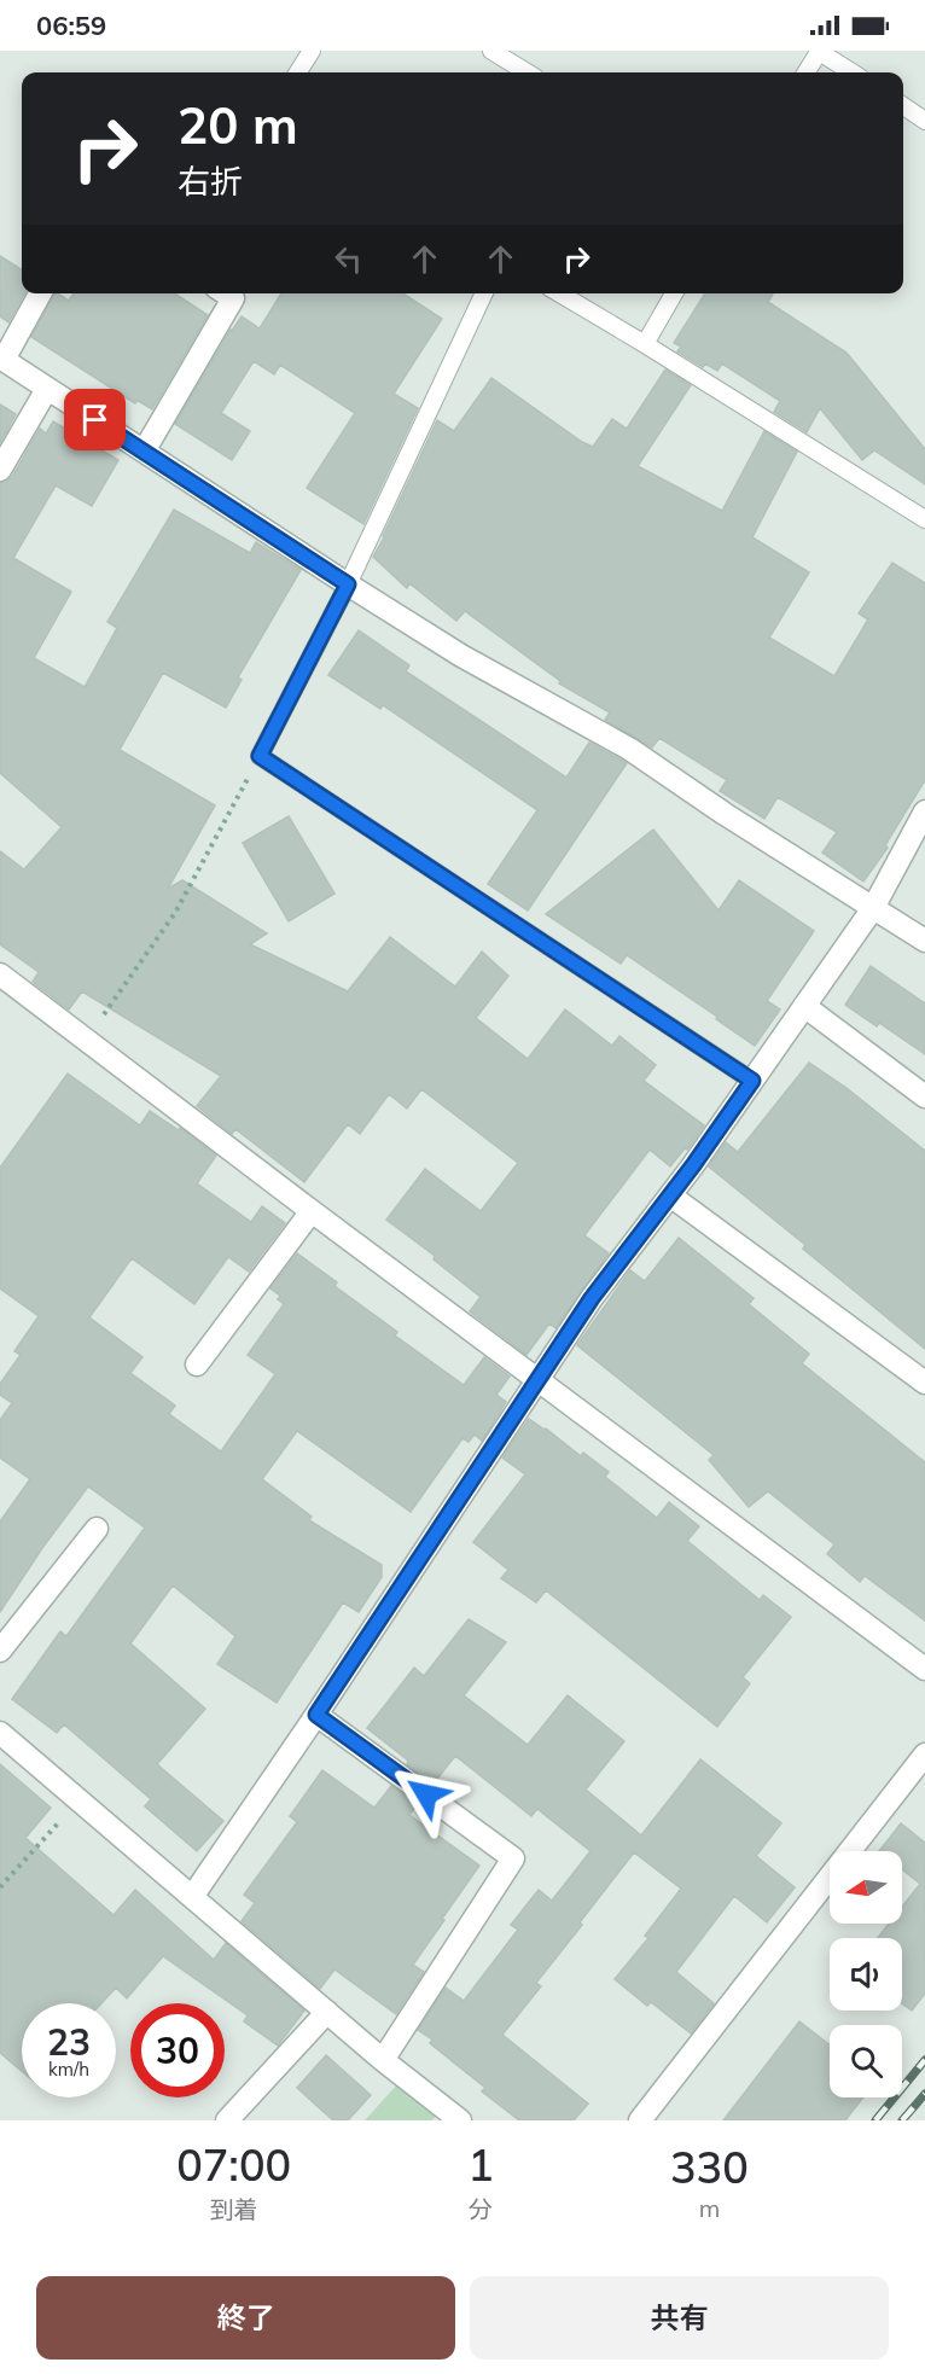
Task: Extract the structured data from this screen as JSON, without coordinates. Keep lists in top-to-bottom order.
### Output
{
  "north": "left",
  "page": {
    "status": "06:59",
    "turn": ["20 m", "右折"],
    "speed": "23 km/h",
    "limit": "30",
    "eta": [
      "07:00",
      "到着",
      "1",
      "分",
      "330",
      "m"
    ],
    "buttons": ["終了", "共有"]
  }
}
